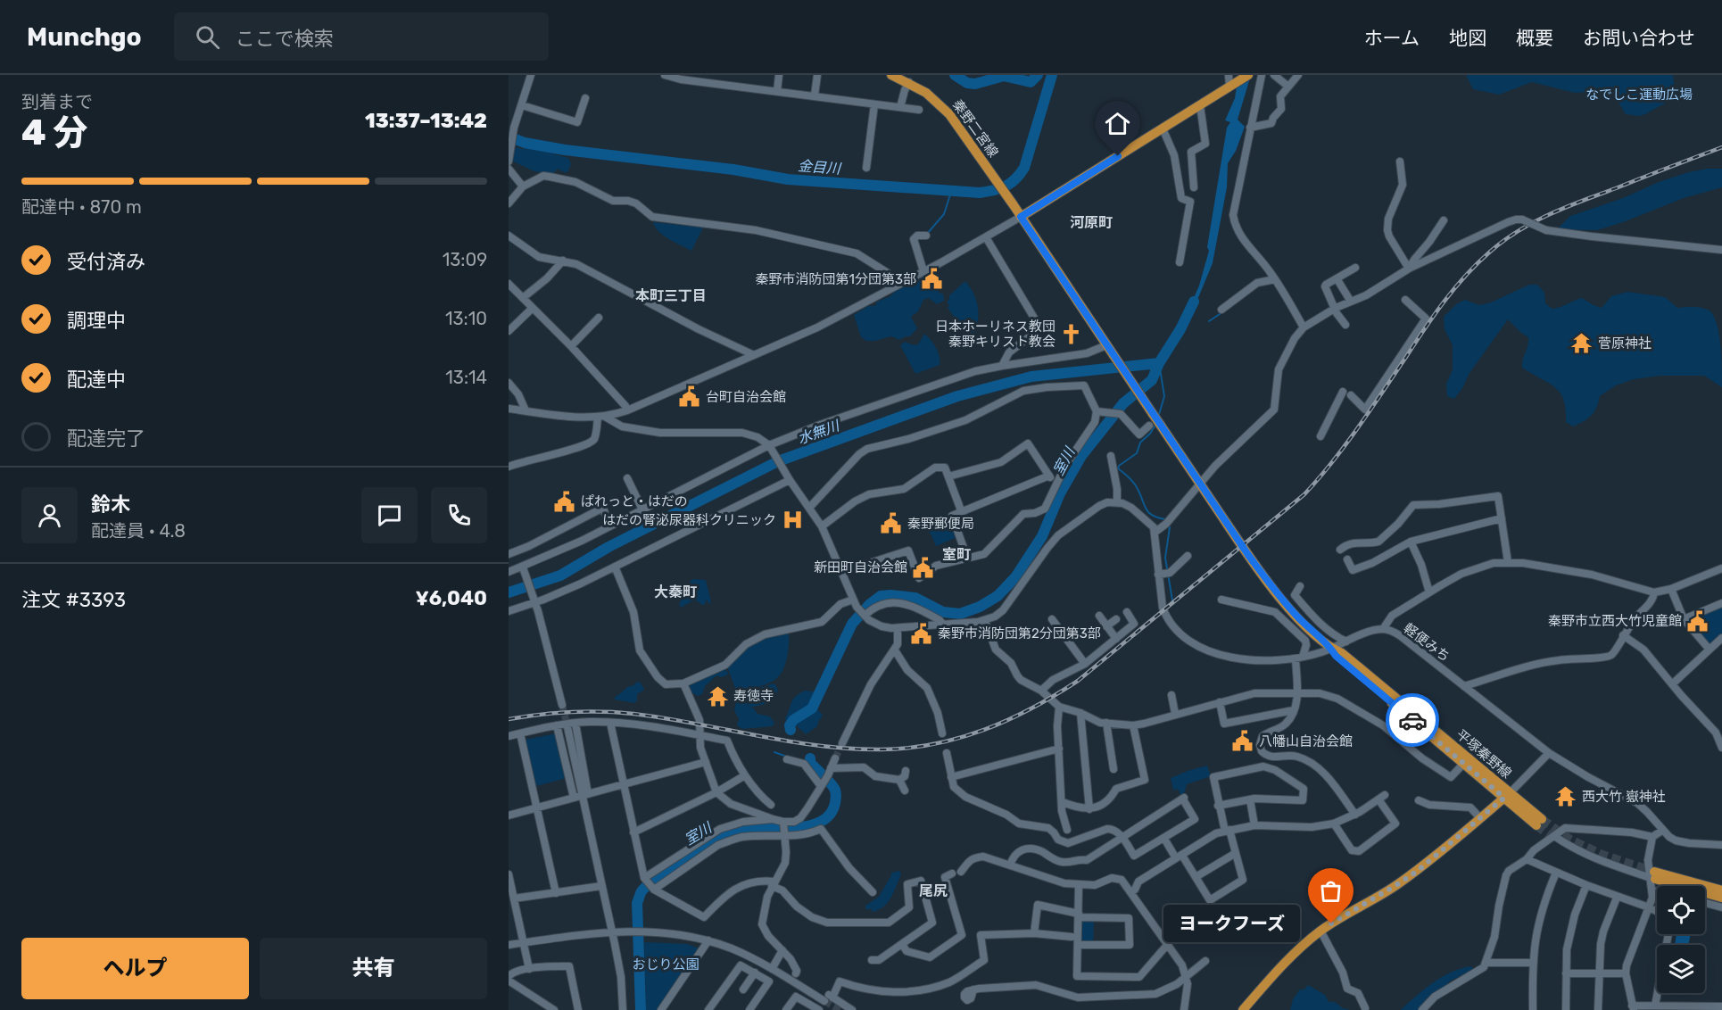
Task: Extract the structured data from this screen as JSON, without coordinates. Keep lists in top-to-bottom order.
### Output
{
  "streets": {
    "main road": ["秦野二宮線", "平塚秦野線"],
    "street": ["軽便みち"]
  },
  "crossings": [
    ["軽便みち", "平塚秦野線"]
  ],
  "districts": [
    "河原町",
    "本町三丁目",
    "室町",
    "大秦町",
    "尾尻"
  ],
  "water": ["金目川", "水無川", "室川"],
  "parks": ["なでしこ運動広場", "おじり公園"],
  "places": {
    "public building": [
      "秦野市消防団第1分団第3部",
      "台町自治会館",
      "ぱれっと・はだの",
      "秦野郵便局",
      "新田町自治会館",
      "秦野市立西大竹児童館",
      "秦野市消防団第2分団第3部",
      "八幡山自治会館"
    ],
    "church": ["日本ホーリネス教団 秦野キリスト教会"],
    "temple": ["菅原神社", "寿徳寺", "西大竹 嶽神社"],
    "hospital": ["はだの腎泌尿器科クリニック"],
    "other": ["ヨークフーズ"]
  },
  "page": {
    "header": "Munchgo",
    "search": "ここで検索",
    "nav": [
      "ホーム",
      "地図",
      "概要",
      "お問い合わせ"
    ],
    "heading": ["4 分", "到着まで", "13:37–13:42"],
    "panel": [
      "鈴木",
      "配達員 · 4.8",
      "注文 #3393",
      "¥6,040"
    ],
    "bar": "配達中 · 870 m",
    "list": [
      ["受付済み", "13:09"],
      ["調理中", "13:10"],
      ["配達中", "13:14"],
      "配達完了"
    ],
    "bubble": "ヨークフーズ",
    "buttons": ["ヘルプ", "共有"]
  }
}
